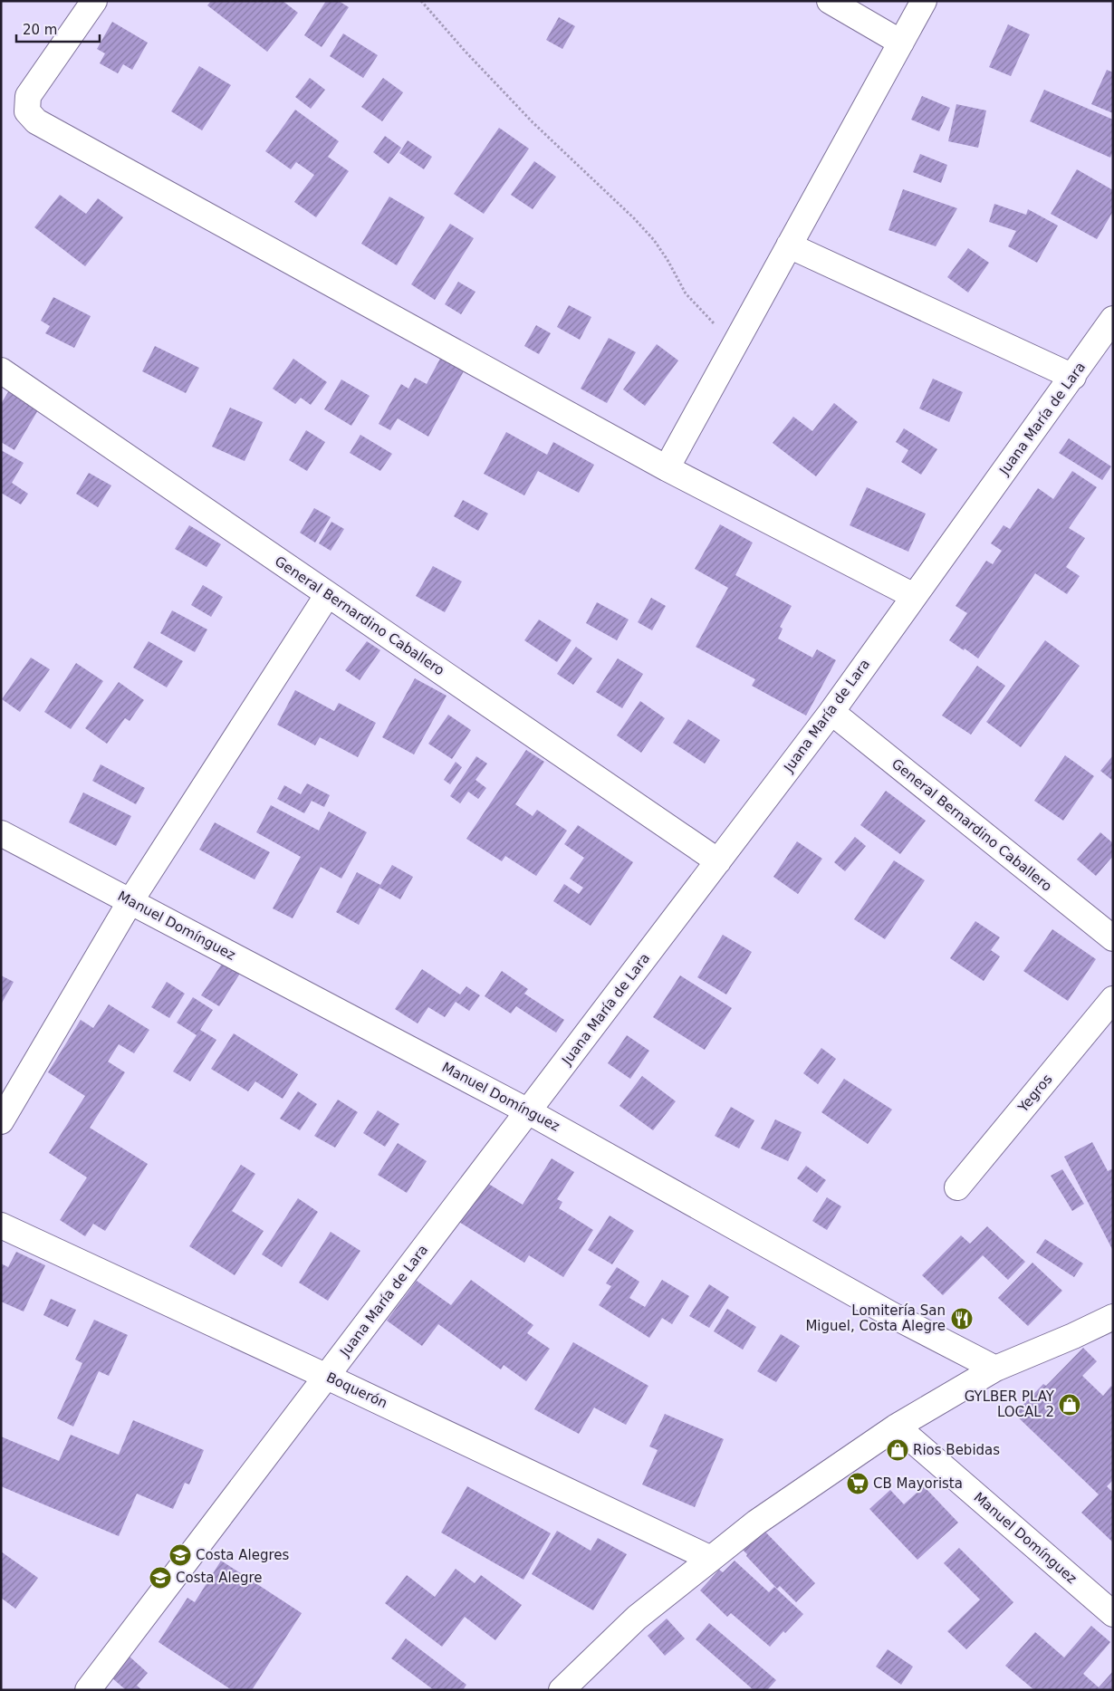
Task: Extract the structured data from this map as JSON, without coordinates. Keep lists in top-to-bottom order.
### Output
{
  "streets": {
    "street": [
      "Juana María de Lara",
      "General Bernardino Caballero",
      "Manuel Domínguez",
      "Yegros",
      "Boquerón"
    ]
  },
  "crossings": [
    ["Juana María de Lara", "General Bernardino Caballero"],
    ["Juana María de Lara", "Manuel Domínguez"],
    ["Juana María de Lara", "Boquerón"]
  ],
  "places": {
    "restaurant": ["Lomitería San Miguel, Costa Alegre"],
    "shop": ["GYLBER PLAY LOCAL 2", "Rios Bebidas"],
    "supermarket": ["CB Mayorista"],
    "school or university": ["Costa Alegres", "Costa Alegre"]
  },
  "scale_bar": "20 m"
}
